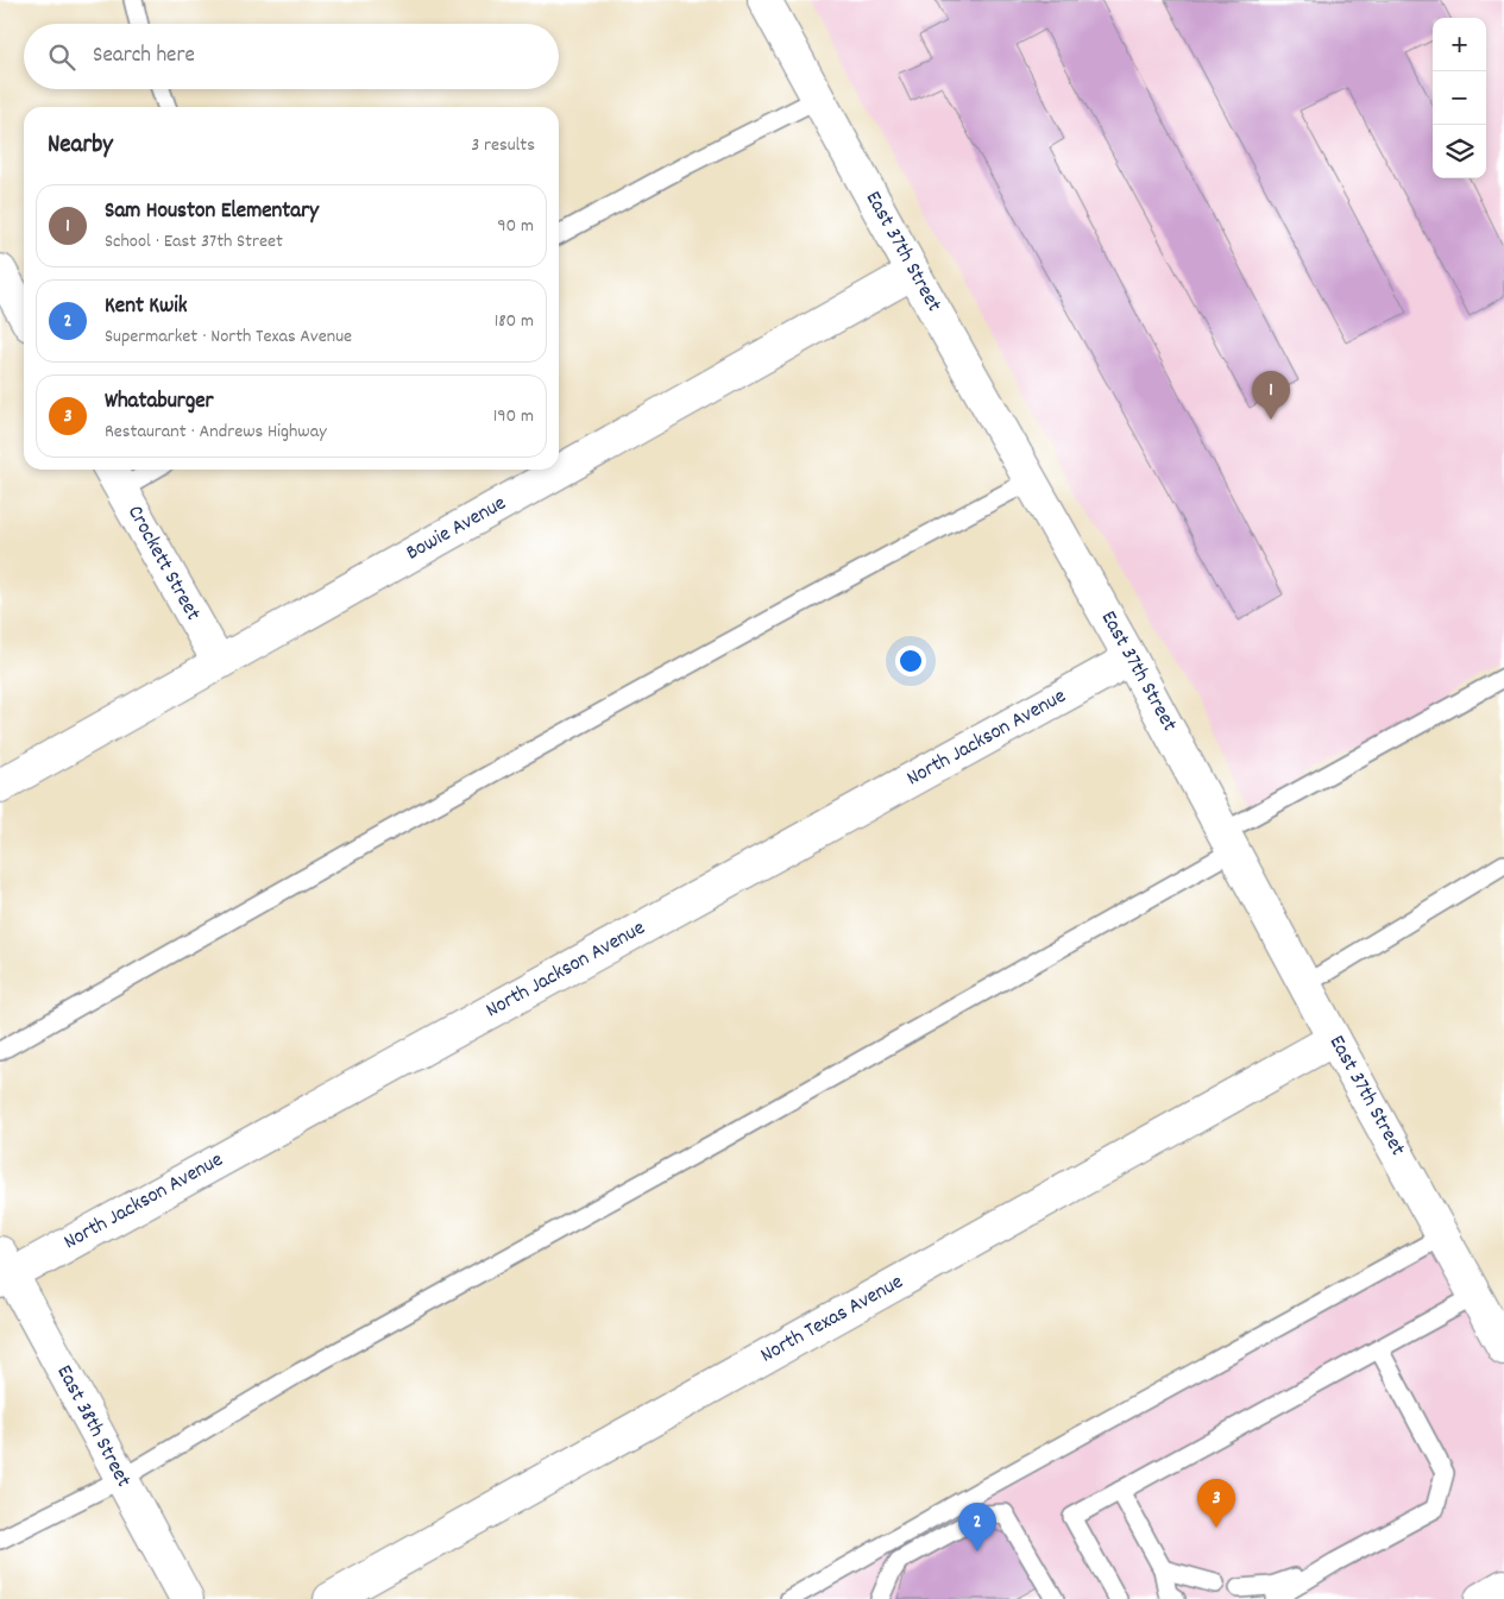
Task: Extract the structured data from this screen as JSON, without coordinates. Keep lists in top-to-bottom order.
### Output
{
  "streets": {
    "street": [
      "East 37th Street",
      "Bowie Avenue",
      "Crockett Street",
      "North Jackson Avenue",
      "North Texas Avenue",
      "East 38th Street"
    ]
  },
  "crossings": [
    ["East 37th Street", "Bowie Avenue"],
    ["East 37th Street", "North Jackson Avenue"],
    ["East 37th Street", "North Texas Avenue"],
    ["Bowie Avenue", "Crockett Street"],
    ["North Jackson Avenue", "East 38th Street"]
  ],
  "page": {
    "map_buttons": ["+", "−"],
    "search": "Search here",
    "heading": ["Nearby", "3 results"],
    "list": [
      {
        "mark": "1",
        "name": "Sam Houston Elementary",
        "note": "School · East 37th Street",
        "value": "90 m"
      },
      {
        "mark": "2",
        "name": "Kent Kwik",
        "note": "Supermarket · North Texas Avenue",
        "value": "180 m"
      },
      {
        "mark": "3",
        "name": "Whataburger",
        "note": "Restaurant · Andrews Highway",
        "value": "190 m"
      }
    ],
    "pins": ["1", "3", "2"]
  }
}
